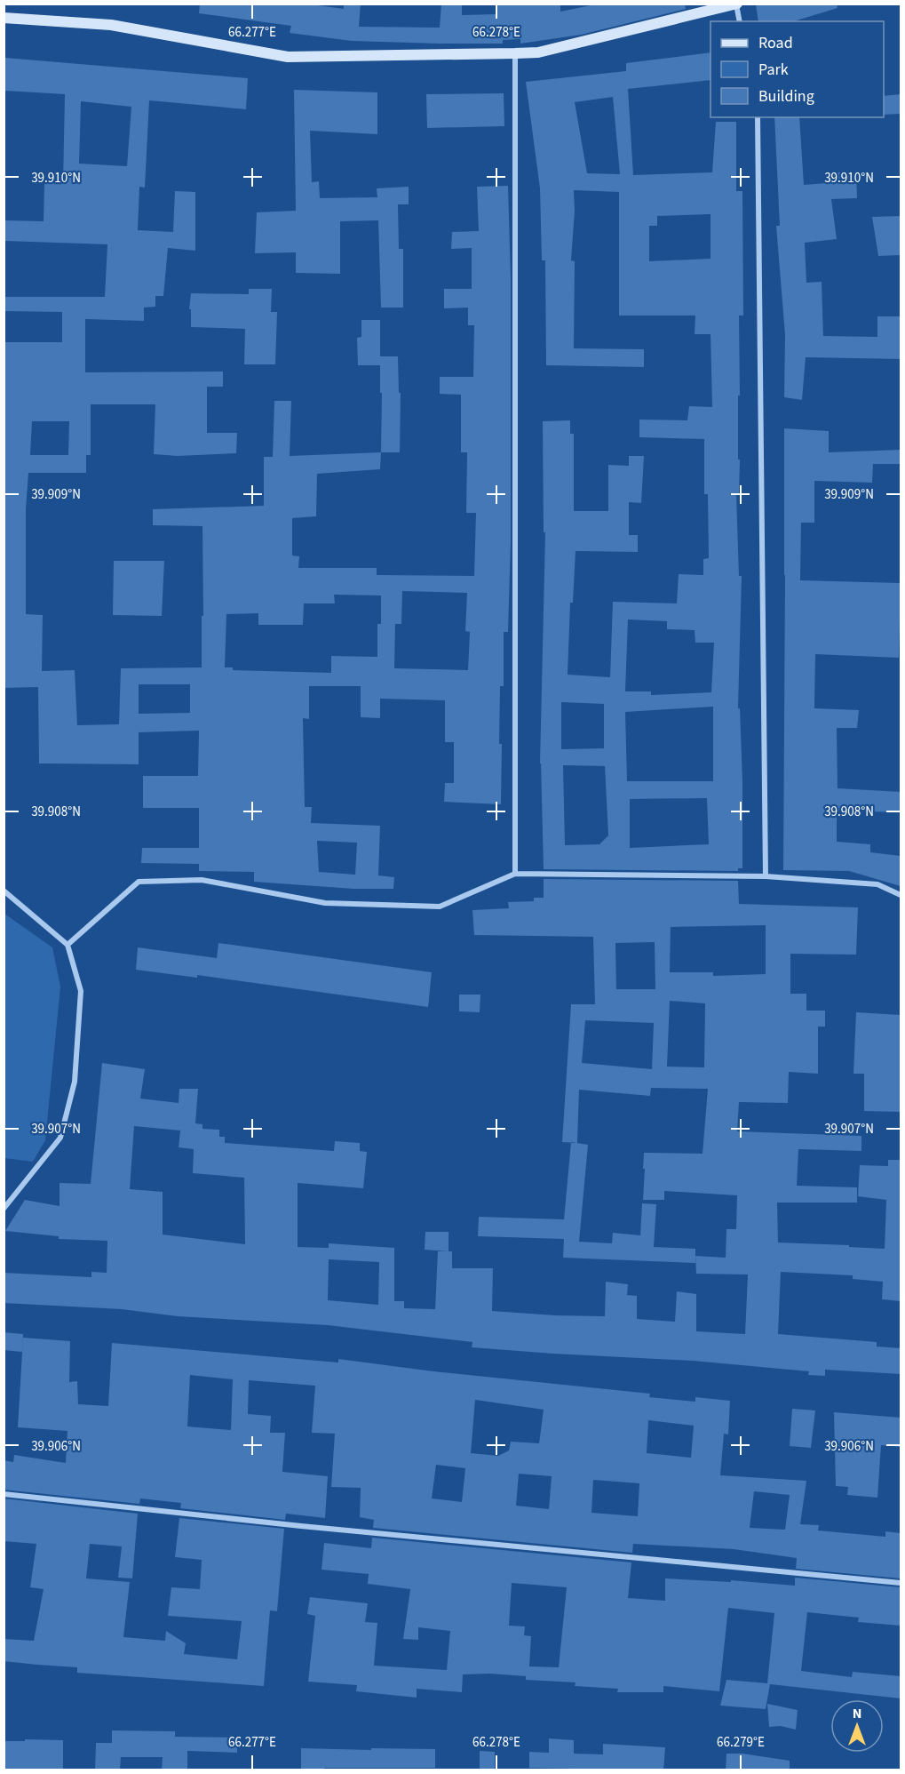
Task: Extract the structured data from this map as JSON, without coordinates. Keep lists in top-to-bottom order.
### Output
{
  "legend": ["Road", "Park", "Building"],
  "north": "top",
  "coordinates": [
    "66.277°E",
    "66.278°E",
    "39.910°N",
    "39.909°N",
    "39.908°N",
    "39.907°N",
    "39.906°N",
    "66.279°E"
  ]
}
